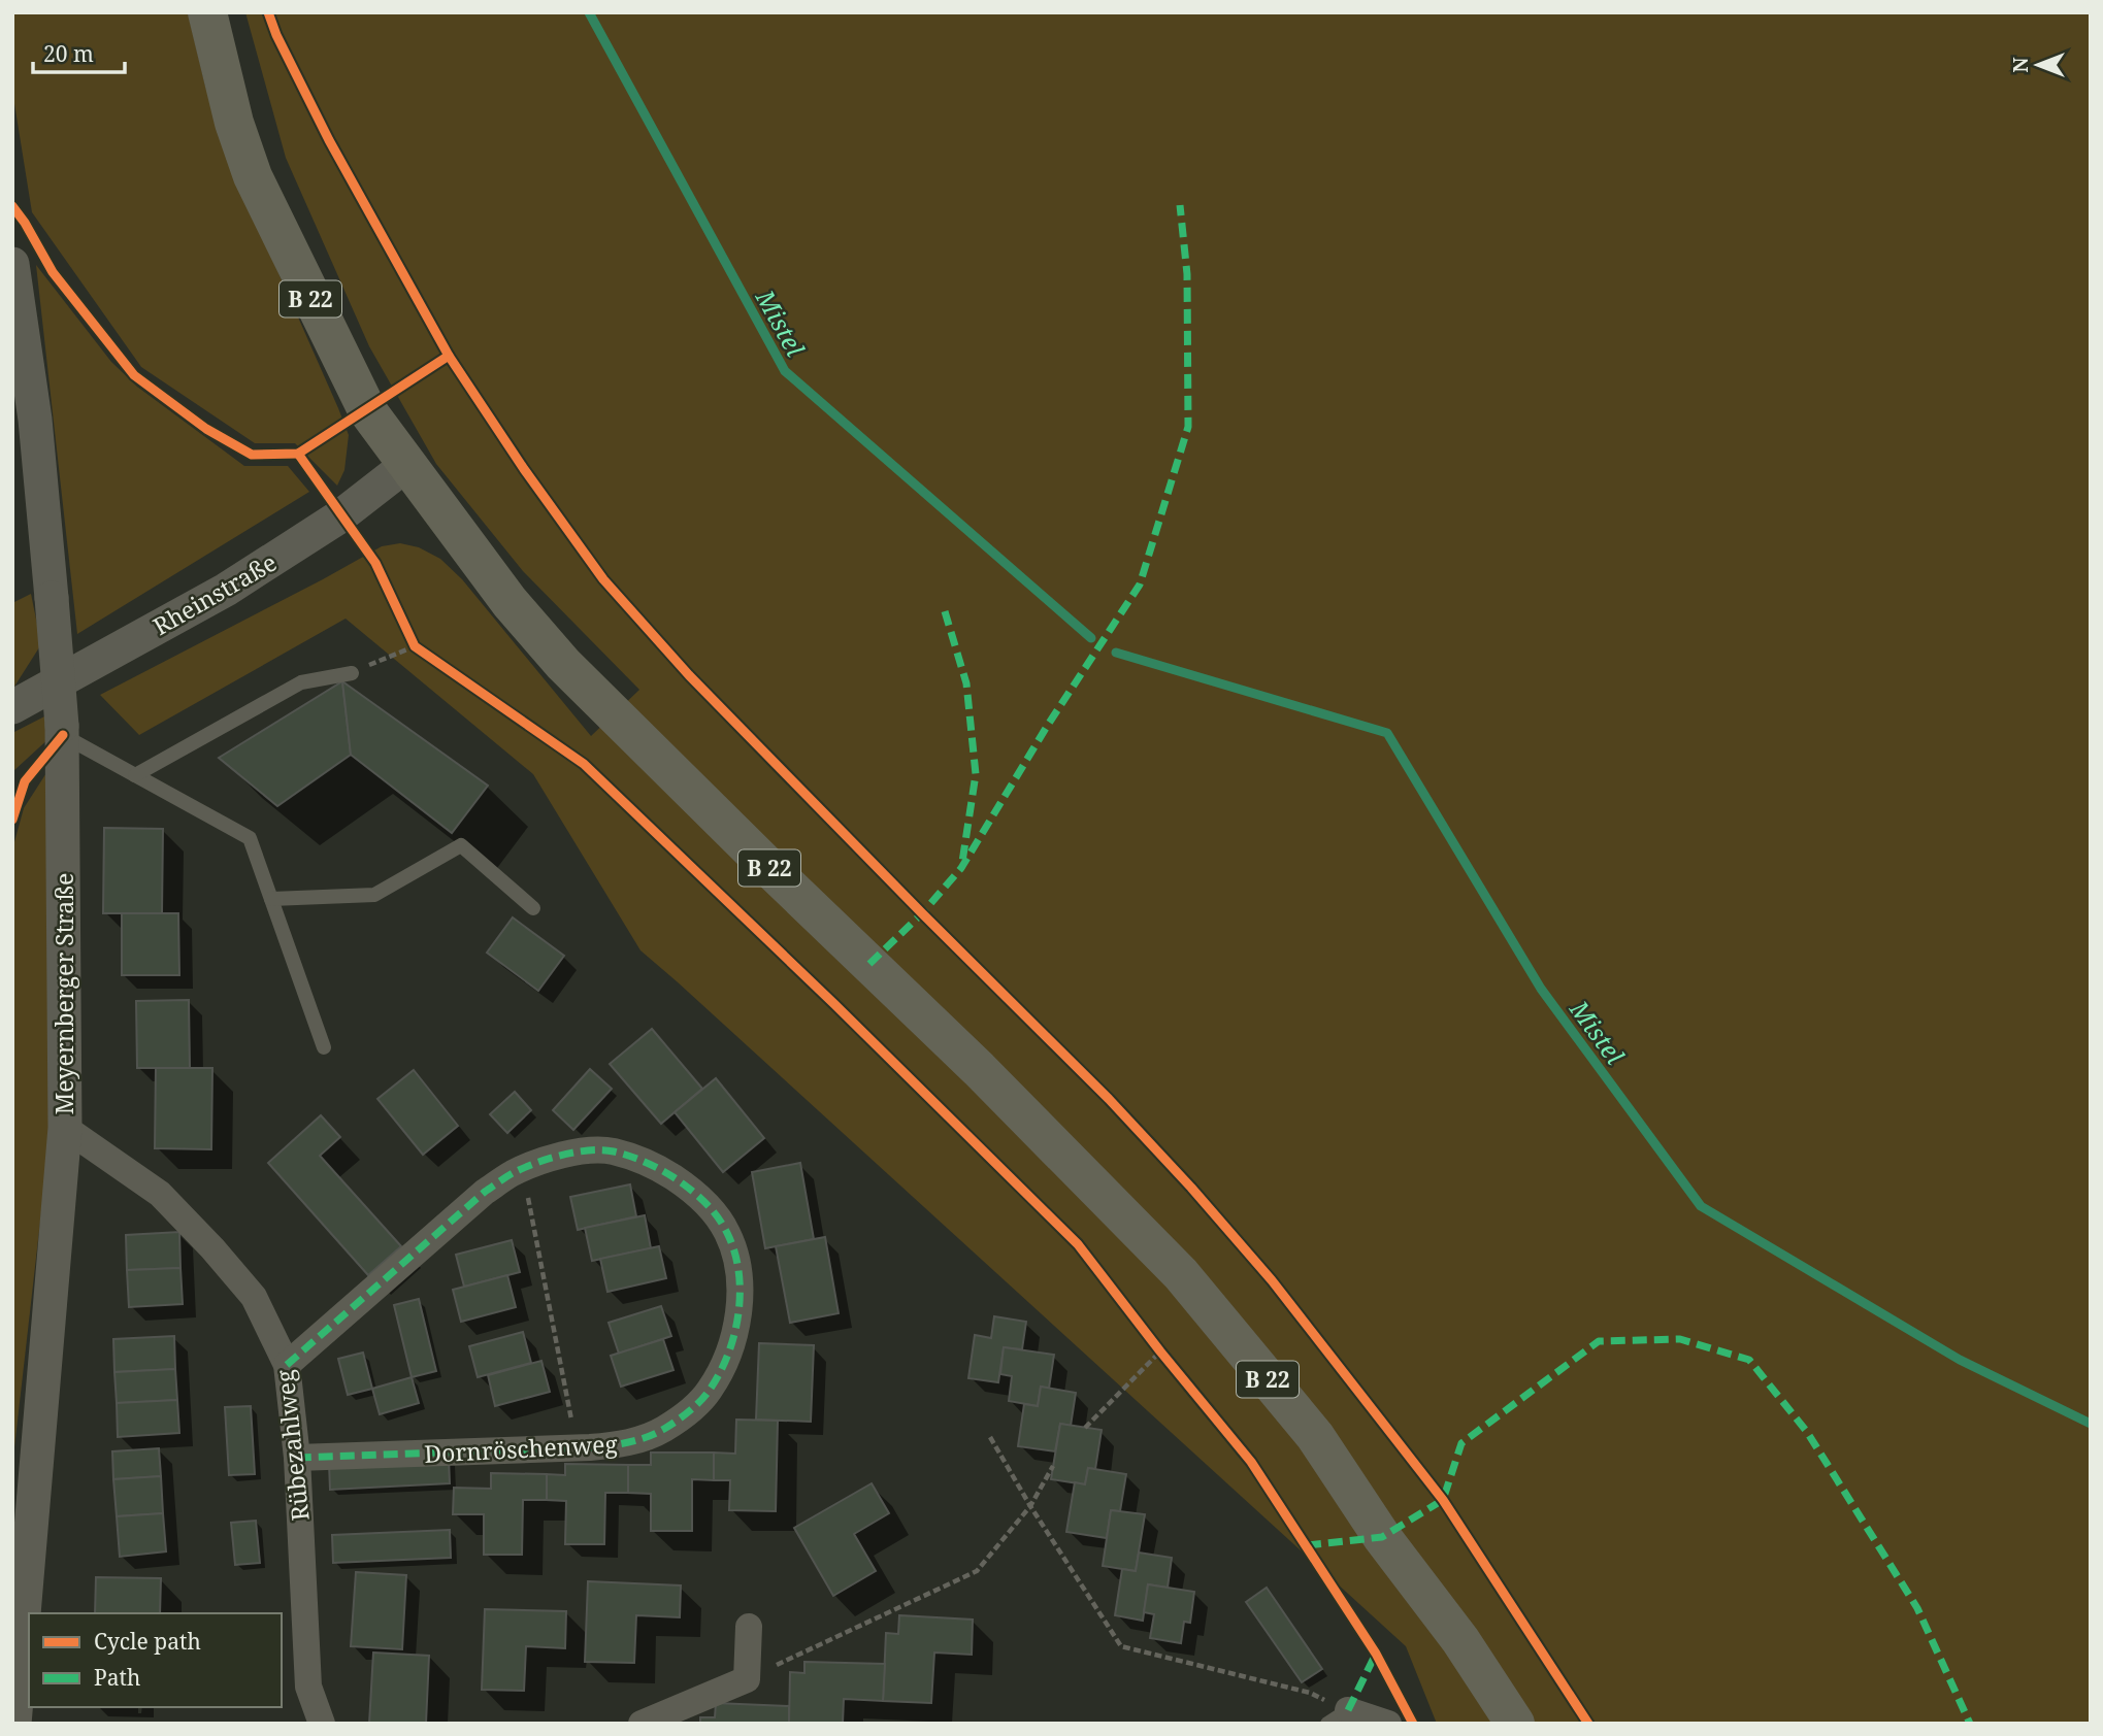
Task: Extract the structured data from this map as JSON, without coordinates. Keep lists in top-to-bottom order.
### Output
{
  "streets": {
    "main road": ["B 22"],
    "street": [
      "Rheinstraße",
      "Meyernberger Straße",
      "Rübezahlweg",
      "Dornröschenweg"
    ]
  },
  "crossings": [
    ["B 22", "Rheinstraße"],
    ["Meyernberger Straße", "Rübezahlweg"],
    ["Rübezahlweg", "Dornröschenweg"]
  ],
  "water": ["Mistel"],
  "legend": ["Cycle path", "Path"],
  "scale_bar": "20 m",
  "north": "left"
}
